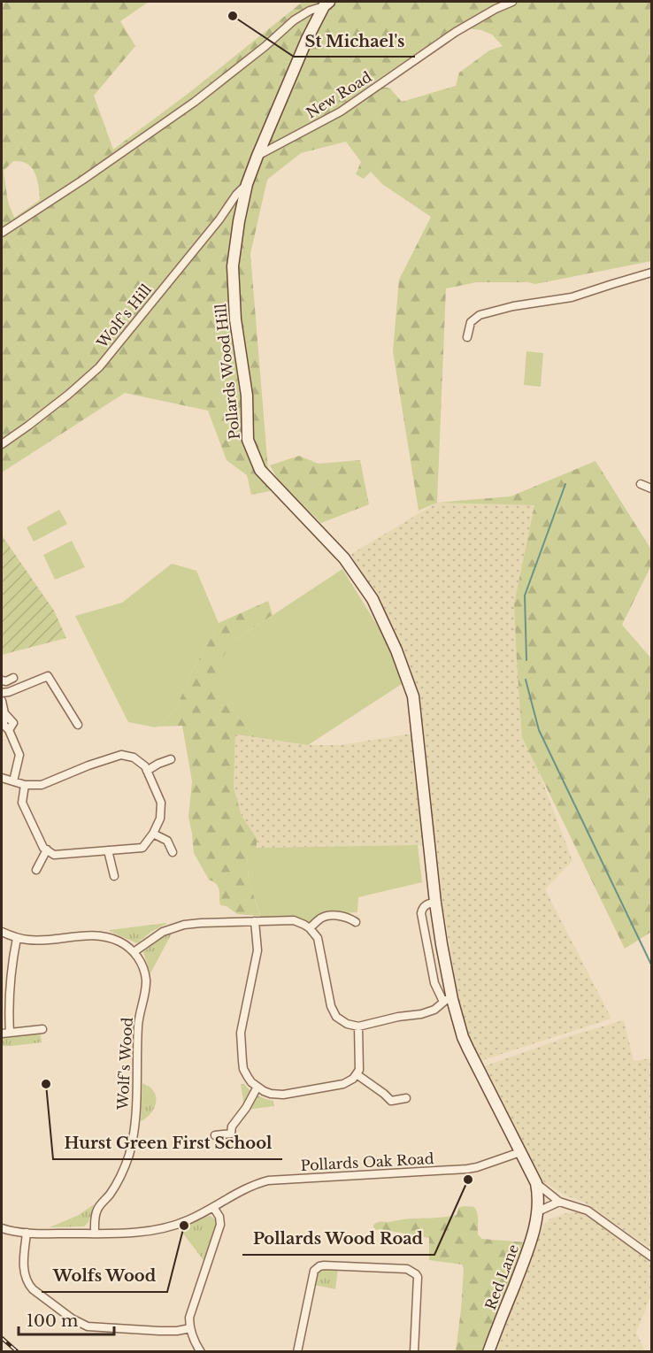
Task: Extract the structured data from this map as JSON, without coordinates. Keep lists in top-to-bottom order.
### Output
{
  "streets": {
    "street": [
      "New Road",
      "Wolf's Hill",
      "Pollards Wood Hill",
      "Wolf's Wood",
      "Pollards Oak Road",
      "Red Lane"
    ]
  },
  "crossings": [
    ["New Road", "Pollards Wood Hill"],
    ["Wolf's Hill", "Pollards Wood Hill"],
    ["Pollards Wood Hill", "Pollards Oak Road"],
    ["Pollards Wood Hill", "Red Lane"],
    ["Wolf's Wood", "Pollards Oak Road"]
  ],
  "places": [
    "St Michael's",
    "Hurst Green First School",
    "Pollards Wood Road",
    "Wolfs Wood"
  ],
  "scale_bar": "100 m"
}
